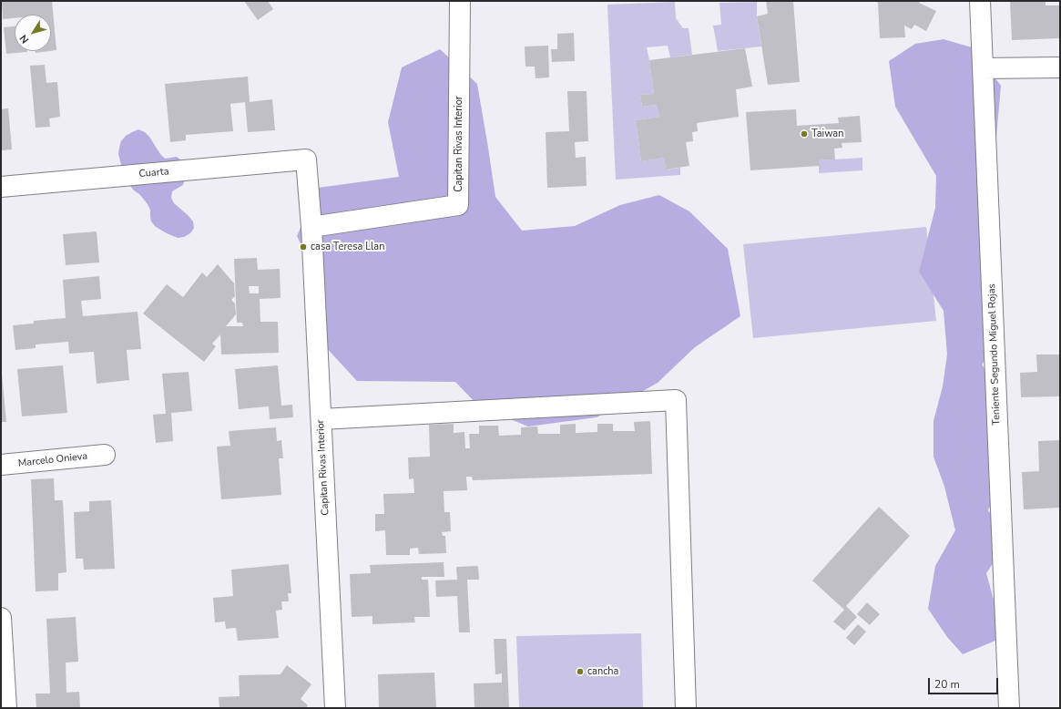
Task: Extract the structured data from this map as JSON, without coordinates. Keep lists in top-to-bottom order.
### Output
{
  "streets": {
    "street": [
      "Capitan Rivas Interior",
      "Cuarta",
      "Teniente Segundo Miguel Rojas",
      "Marcelo Onieva"
    ]
  },
  "crossings": [
    ["Capitan Rivas Interior", "Cuarta"]
  ],
  "places": ["Taiwan", "casa Teresa Llan", "cancha"],
  "scale_bar": "20 m",
  "north": "bottom left"
}
